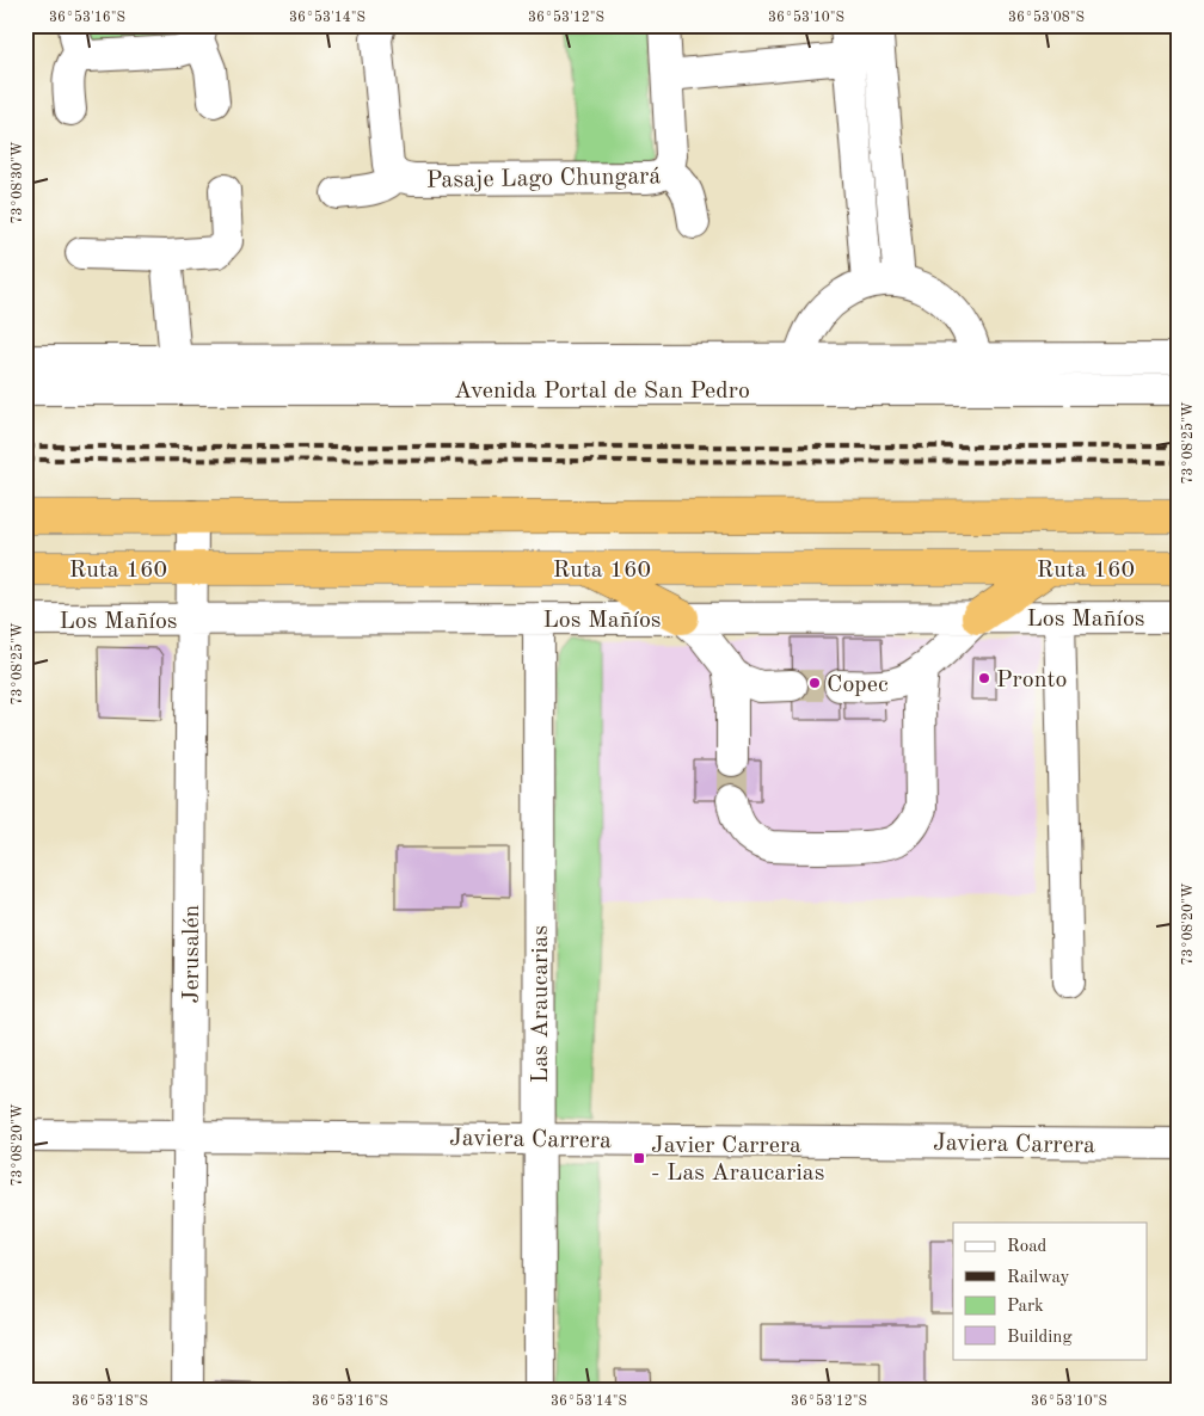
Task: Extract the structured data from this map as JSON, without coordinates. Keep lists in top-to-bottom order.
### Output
{
  "streets": {
    "highway": ["Ruta 160"],
    "street": [
      "Pasaje Lago Chungará",
      "Avenida Portal de San Pedro",
      "Los Mañíos",
      "Jerusalén",
      "Las Araucarias",
      "Javiera Carrera"
    ]
  },
  "crossings": [
    ["Ruta 160", "Jerusalén"],
    ["Los Mañíos", "Jerusalén"],
    ["Los Mañíos", "Las Araucarias"],
    ["Jerusalén", "Javiera Carrera"],
    ["Las Araucarias", "Javiera Carrera"]
  ],
  "places": {
    "other": ["Pronto", "Copec"],
    "transit": ["Javier Carrera - Las Araucarias"]
  },
  "legend": [
    "Road",
    "Railway",
    "Park",
    "Building"
  ],
  "coordinates": [
    "36°53'16\"S",
    "36°53'14\"S",
    "36°53'12\"S",
    "36°53'10\"S",
    "36°53'08\"S",
    "73°08'30\"W",
    "73°08'25\"W",
    "73°08'20\"W",
    "36°53'18\"S"
  ]
}
